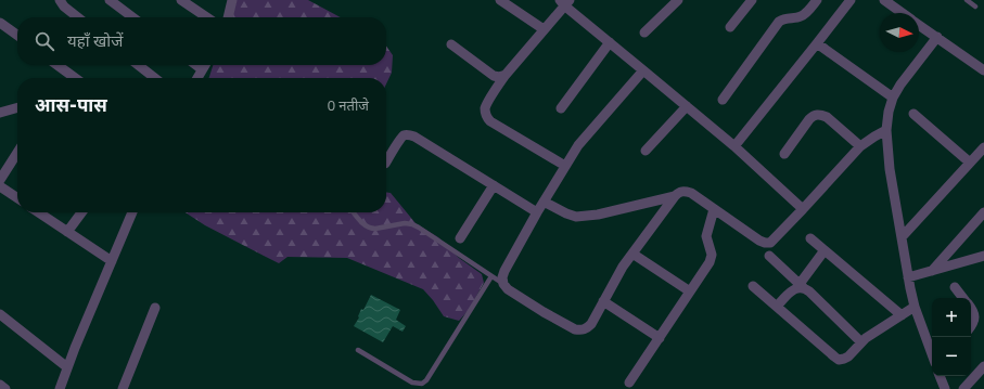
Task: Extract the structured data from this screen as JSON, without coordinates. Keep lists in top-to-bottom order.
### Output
{
  "north": "right",
  "page": {
    "search": "यहाँ खोजें",
    "heading": ["आस-पास", "0 नतीजे"],
    "map_buttons": ["+", "−"]
  }
}
